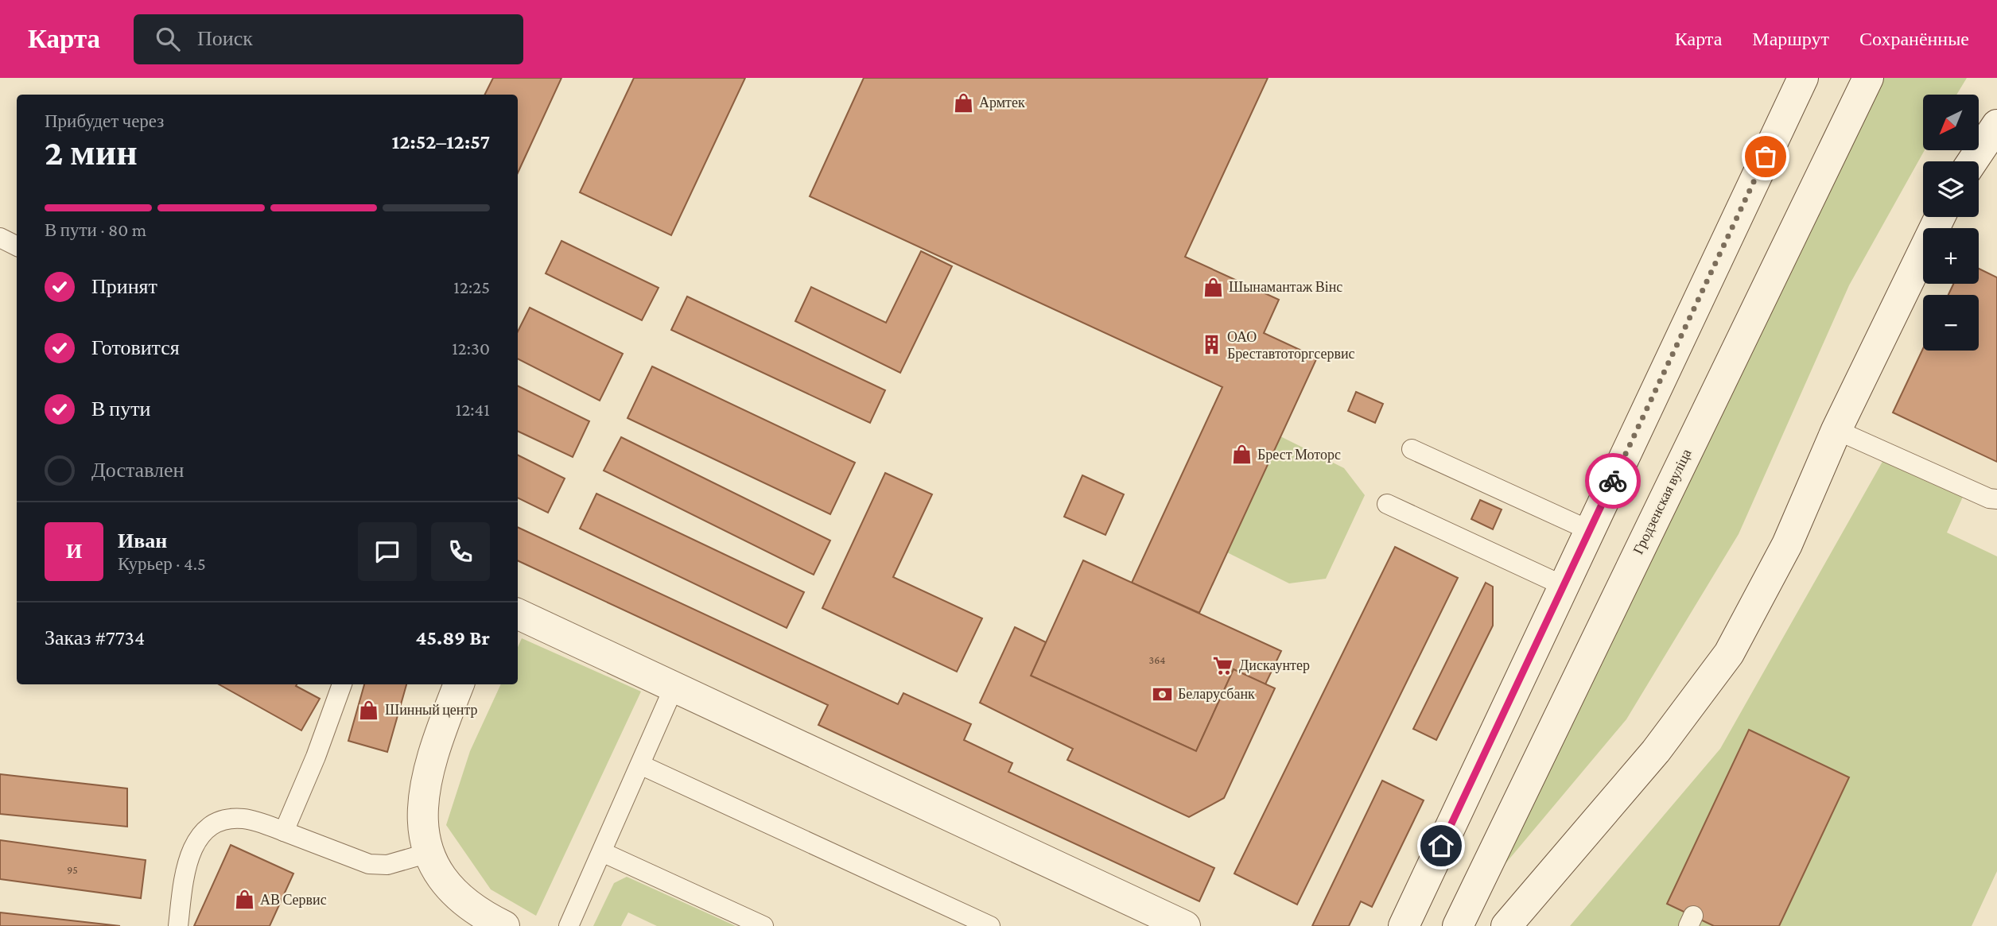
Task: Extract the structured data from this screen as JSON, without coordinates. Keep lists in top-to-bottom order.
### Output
{
  "streets": {
    "main road": ["Гродзенская вуліца"]
  },
  "places": {
    "shop": [
      "Армтек",
      "Шынамантаж Вінс",
      "Брест Моторс",
      "Шинный центр",
      "АВ Сервис"
    ],
    "building": ["ОАО Бреставтоторгсервис"],
    "supermarket": ["Дискаунтер"],
    "bank": ["Беларусбанк"]
  },
  "house_numbers": ["364", "95"],
  "north": "bottom left",
  "page": {
    "header": "Карта",
    "search": "Поиск",
    "nav": ["Карта", "Маршрут", "Сохранённые"],
    "map_buttons": ["+", "−"],
    "heading": ["2 мин", "Прибудет через", "12:52–12:57"],
    "panel": [
      "Иван",
      "Курьер · 4.5",
      "Заказ #7734",
      "45.89 Br"
    ],
    "bar": "В пути · 80 m",
    "list": [
      ["Принят", "12:25"],
      ["Готовится", "12:30"],
      ["В пути", "12:41"],
      "Доставлен"
    ],
    "round": "И"
  }
}
